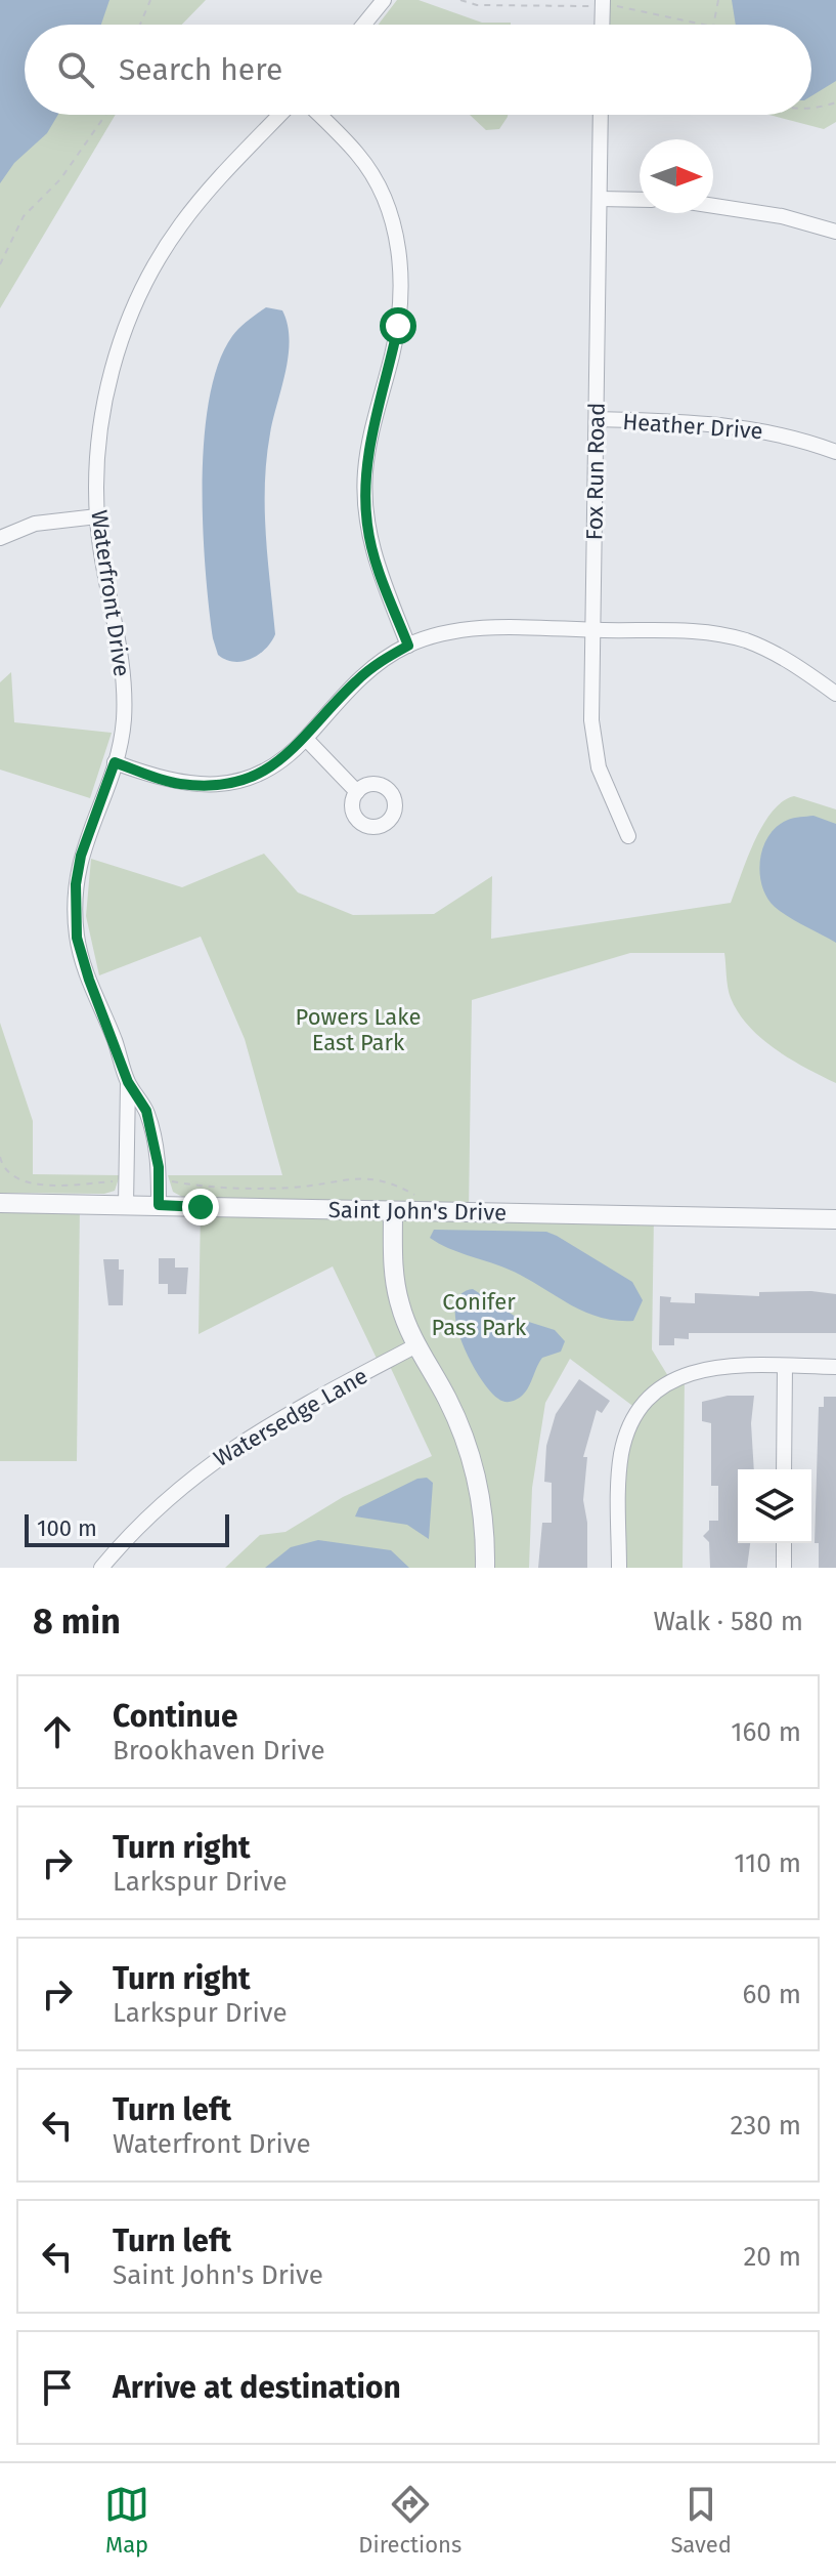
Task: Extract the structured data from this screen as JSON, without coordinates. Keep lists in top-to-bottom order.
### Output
{
  "streets": {
    "street": [
      "Heather Drive",
      "Fox Run Road",
      "Waterfront Drive",
      "Saint John's Drive",
      "Watersedge Lane"
    ]
  },
  "crossings": [
    ["Heather Drive", "Fox Run Road"],
    ["Waterfront Drive", "Saint John's Drive"]
  ],
  "parks": ["Powers Lake East Park", "Conifer Pass Park"],
  "scale_bar": "100 m",
  "north": "right",
  "page": {
    "search": "Search here",
    "scale": "100 m",
    "heading": ["8 min", "Walk · 580 m"],
    "list": [
      ["Continue", "Brookhaven Drive", "160 m"],
      ["Turn right", "Larkspur Drive", "110 m"],
      ["Turn right", "Larkspur Drive", "60 m"],
      ["Turn left", "Waterfront Drive", "230 m"],
      ["Turn left", "Saint John's Drive", "20 m"],
      "Arrive at destination"
    ],
    "nav": ["Map", "Directions", "Saved"]
  }
}
